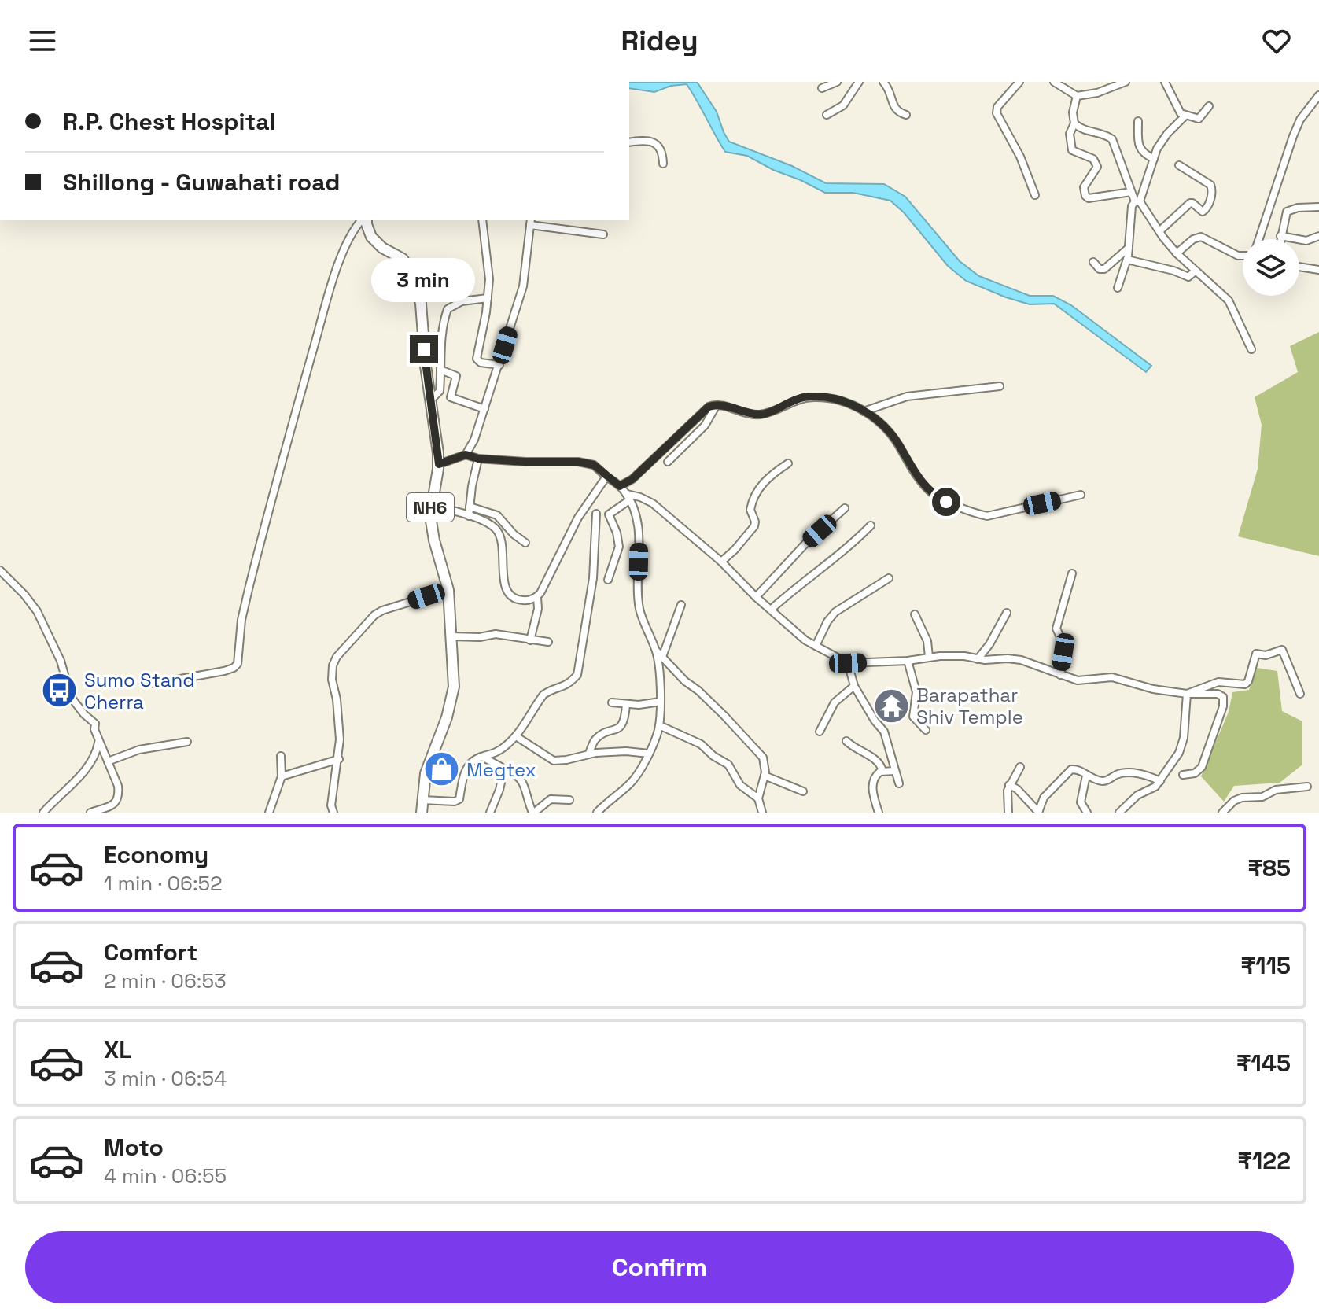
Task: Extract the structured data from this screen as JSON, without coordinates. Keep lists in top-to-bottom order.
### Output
{
  "streets": {
    "highway": ["NH6"]
  },
  "places": {
    "bus stop": ["Sumo Stand Cherra"],
    "temple": ["Barapathar Shiv Temple"],
    "shop": ["Megtex"]
  },
  "page": {
    "header": "Ridey",
    "banner": ["R.P. Chest Hospital", "Shillong - Guwahati road"],
    "bubble": "3 min",
    "list": [
      {
        "name": "Economy",
        "note": "1 min · 06:52",
        "value": "₹85"
      },
      {
        "name": "Comfort",
        "note": "2 min · 06:53",
        "value": "₹115"
      },
      {
        "name": "XL",
        "note": "3 min · 06:54",
        "value": "₹145"
      },
      {
        "name": "Moto",
        "note": "4 min · 06:55",
        "value": "₹122"
      }
    ],
    "buttons": "Confirm"
  }
}
